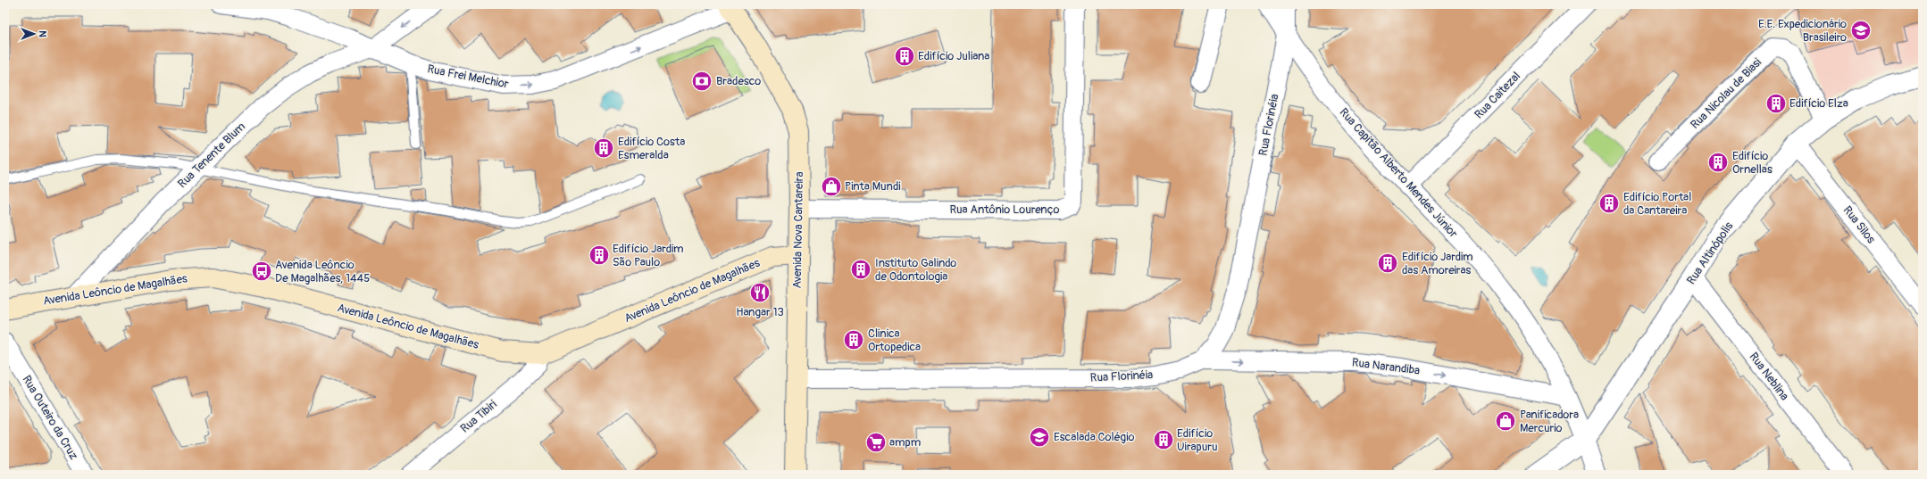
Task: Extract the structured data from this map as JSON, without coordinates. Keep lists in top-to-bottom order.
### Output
{
  "streets": {
    "main road": ["Avenida Nova Cantareira", "Avenida Leôncio de Magalhães"],
    "street": [
      "Rua Frei Melchior",
      "Rua Nicolau de Biasi",
      "Rua Caitezal",
      "Rua Florinéia",
      "Rua Tenente Blum",
      "Rua Capitão Alberto Mendes Júnior",
      "Rua Antônio Lourenço",
      "Rua Silos",
      "Rua Altinópolis",
      "Rua Narandiba",
      "Rua Neblina",
      "Rua Tibiri",
      "Rua Outeiro da Cruz"
    ]
  },
  "crossings": [
    ["Rua Frei Melchior", "Rua Tenente Blum"],
    ["Rua Frei Melchior", "Avenida Nova Cantareira"],
    ["Rua Nicolau de Biasi", "Rua Altinópolis"],
    ["Rua Caitezal", "Rua Capitão Alberto Mendes Júnior"],
    ["Rua Florinéia", "Rua Capitão Alberto Mendes Júnior"],
    ["Rua Florinéia", "Avenida Nova Cantareira"],
    ["Rua Florinéia", "Rua Narandiba"],
    ["Rua Tenente Blum", "Avenida Leôncio de Magalhães"],
    ["Rua Capitão Alberto Mendes Júnior", "Rua Altinópolis"],
    ["Rua Capitão Alberto Mendes Júnior", "Rua Narandiba"],
    ["Rua Antônio Lourenço", "Avenida Nova Cantareira"],
    ["Rua Silos", "Rua Altinópolis"],
    ["Avenida Nova Cantareira", "Avenida Leôncio de Magalhães"],
    ["Rua Altinópolis", "Rua Neblina"],
    ["Avenida Leôncio de Magalhães", "Rua Tibiri"]
  ],
  "one_way": ["Rua Frei Melchior", "Rua Narandiba"],
  "places": {
    "school or university": ["E.E. Expedicionário Brasileiro", "Escalada Colégio"],
    "building": [
      "Edifício Juliana",
      "Edifício Elza",
      "Edifício Costa Esmeralda",
      "Edifício Ornellas",
      "Edifício Portal da Cantareira",
      "Edifício Jardim São Paulo",
      "Edifício Jardim das Amoreiras",
      "Instituto Galindo de Odontologia",
      "Clinica Ortopedica",
      "Edifício Uirapuru"
    ],
    "bank": ["Bradesco"],
    "shop": ["Pinta Mundi", "Panificadora Mercurio"],
    "bus stop": ["Avenida Leôncio De Magalhães, 1445"],
    "restaurant": ["Hangar 13"],
    "supermarket": ["ampm"]
  },
  "north": "right"
}
